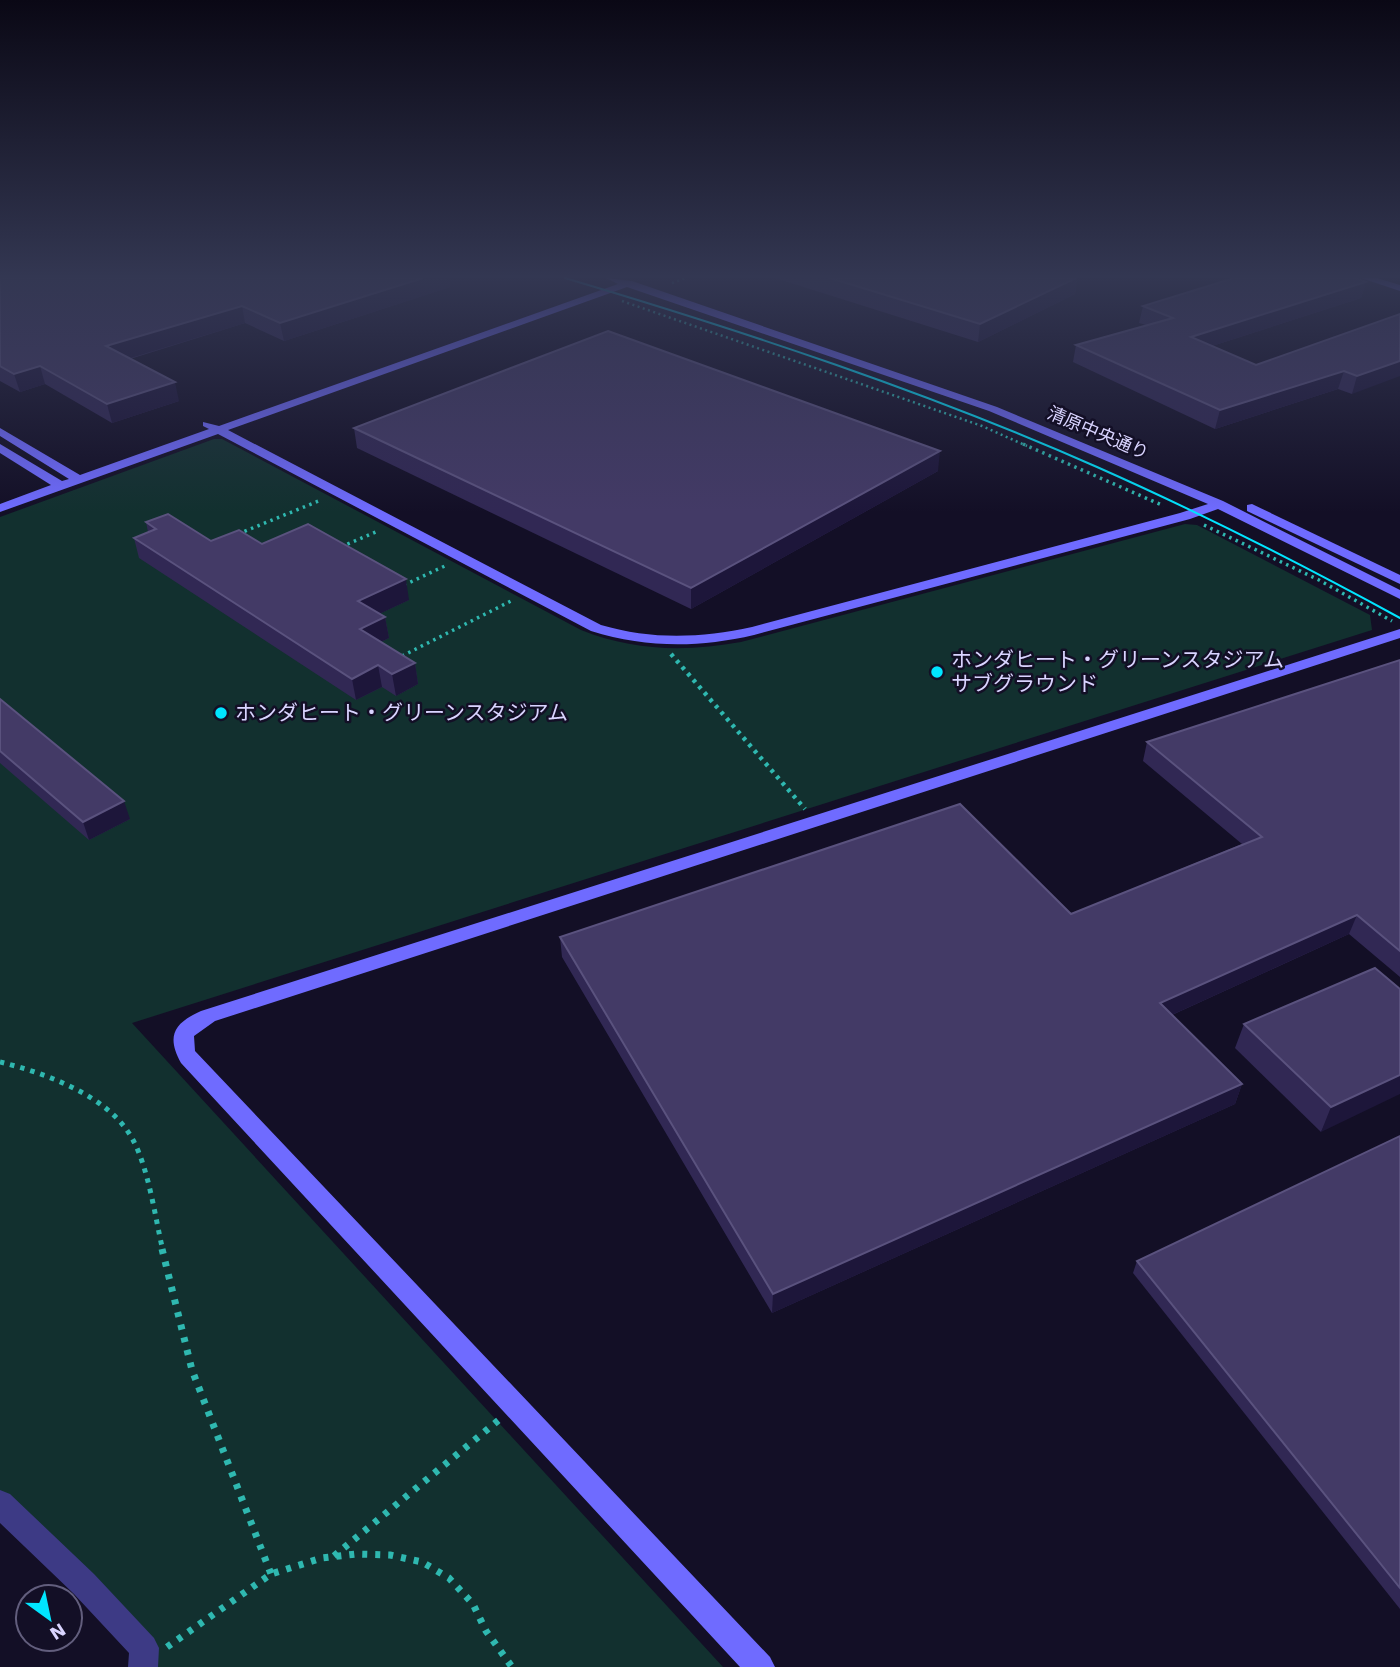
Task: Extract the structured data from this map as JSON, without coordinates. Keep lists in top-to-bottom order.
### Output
{
  "streets": {
    "street": ["清原中央通り"]
  },
  "places": ["ホンダヒート・グリーンスタジアム サブグラウンド", "ホンダヒート・グリーンスタジアム"],
  "north": "bottom right"
}
